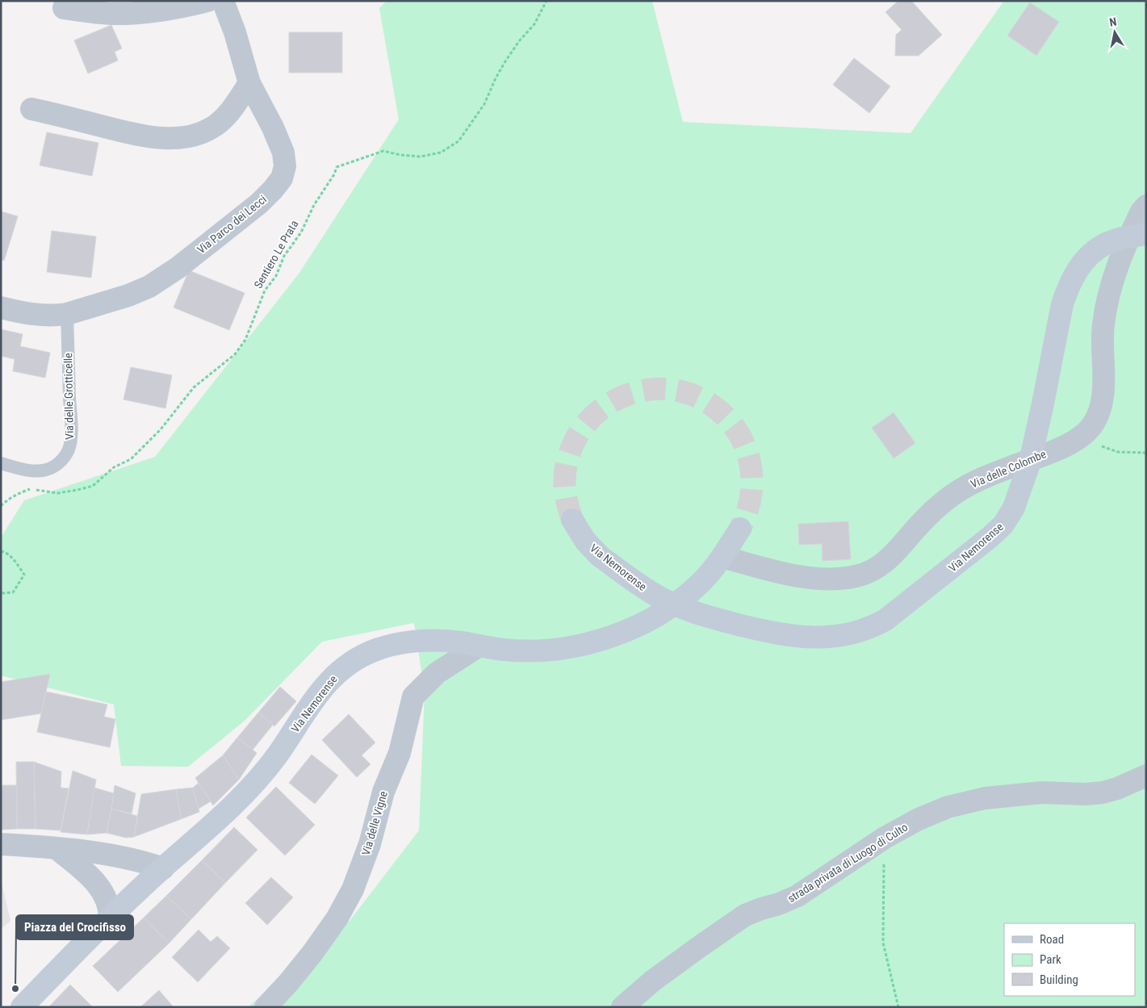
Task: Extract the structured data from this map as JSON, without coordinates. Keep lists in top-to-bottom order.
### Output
{
  "streets": {
    "main road": ["Via Nemorense"],
    "street": [
      "Via Parco dei Lecci",
      "Via delle Colombe",
      "Via delle Vigne",
      "strada privata di Luogo di Culto"
    ],
    "lane": ["Via delle Grotticelle"],
    "path": ["Sentiero Le Prata"]
  },
  "crossings": [
    ["Via Parco dei Lecci", "Via delle Grotticelle"],
    ["Via delle Colombe", "Via Nemorense"],
    ["Via Nemorense", "Via delle Vigne"]
  ],
  "places": ["Piazza del Crocifisso"],
  "legend": ["Road", "Park", "Building"],
  "north": "top"
}
